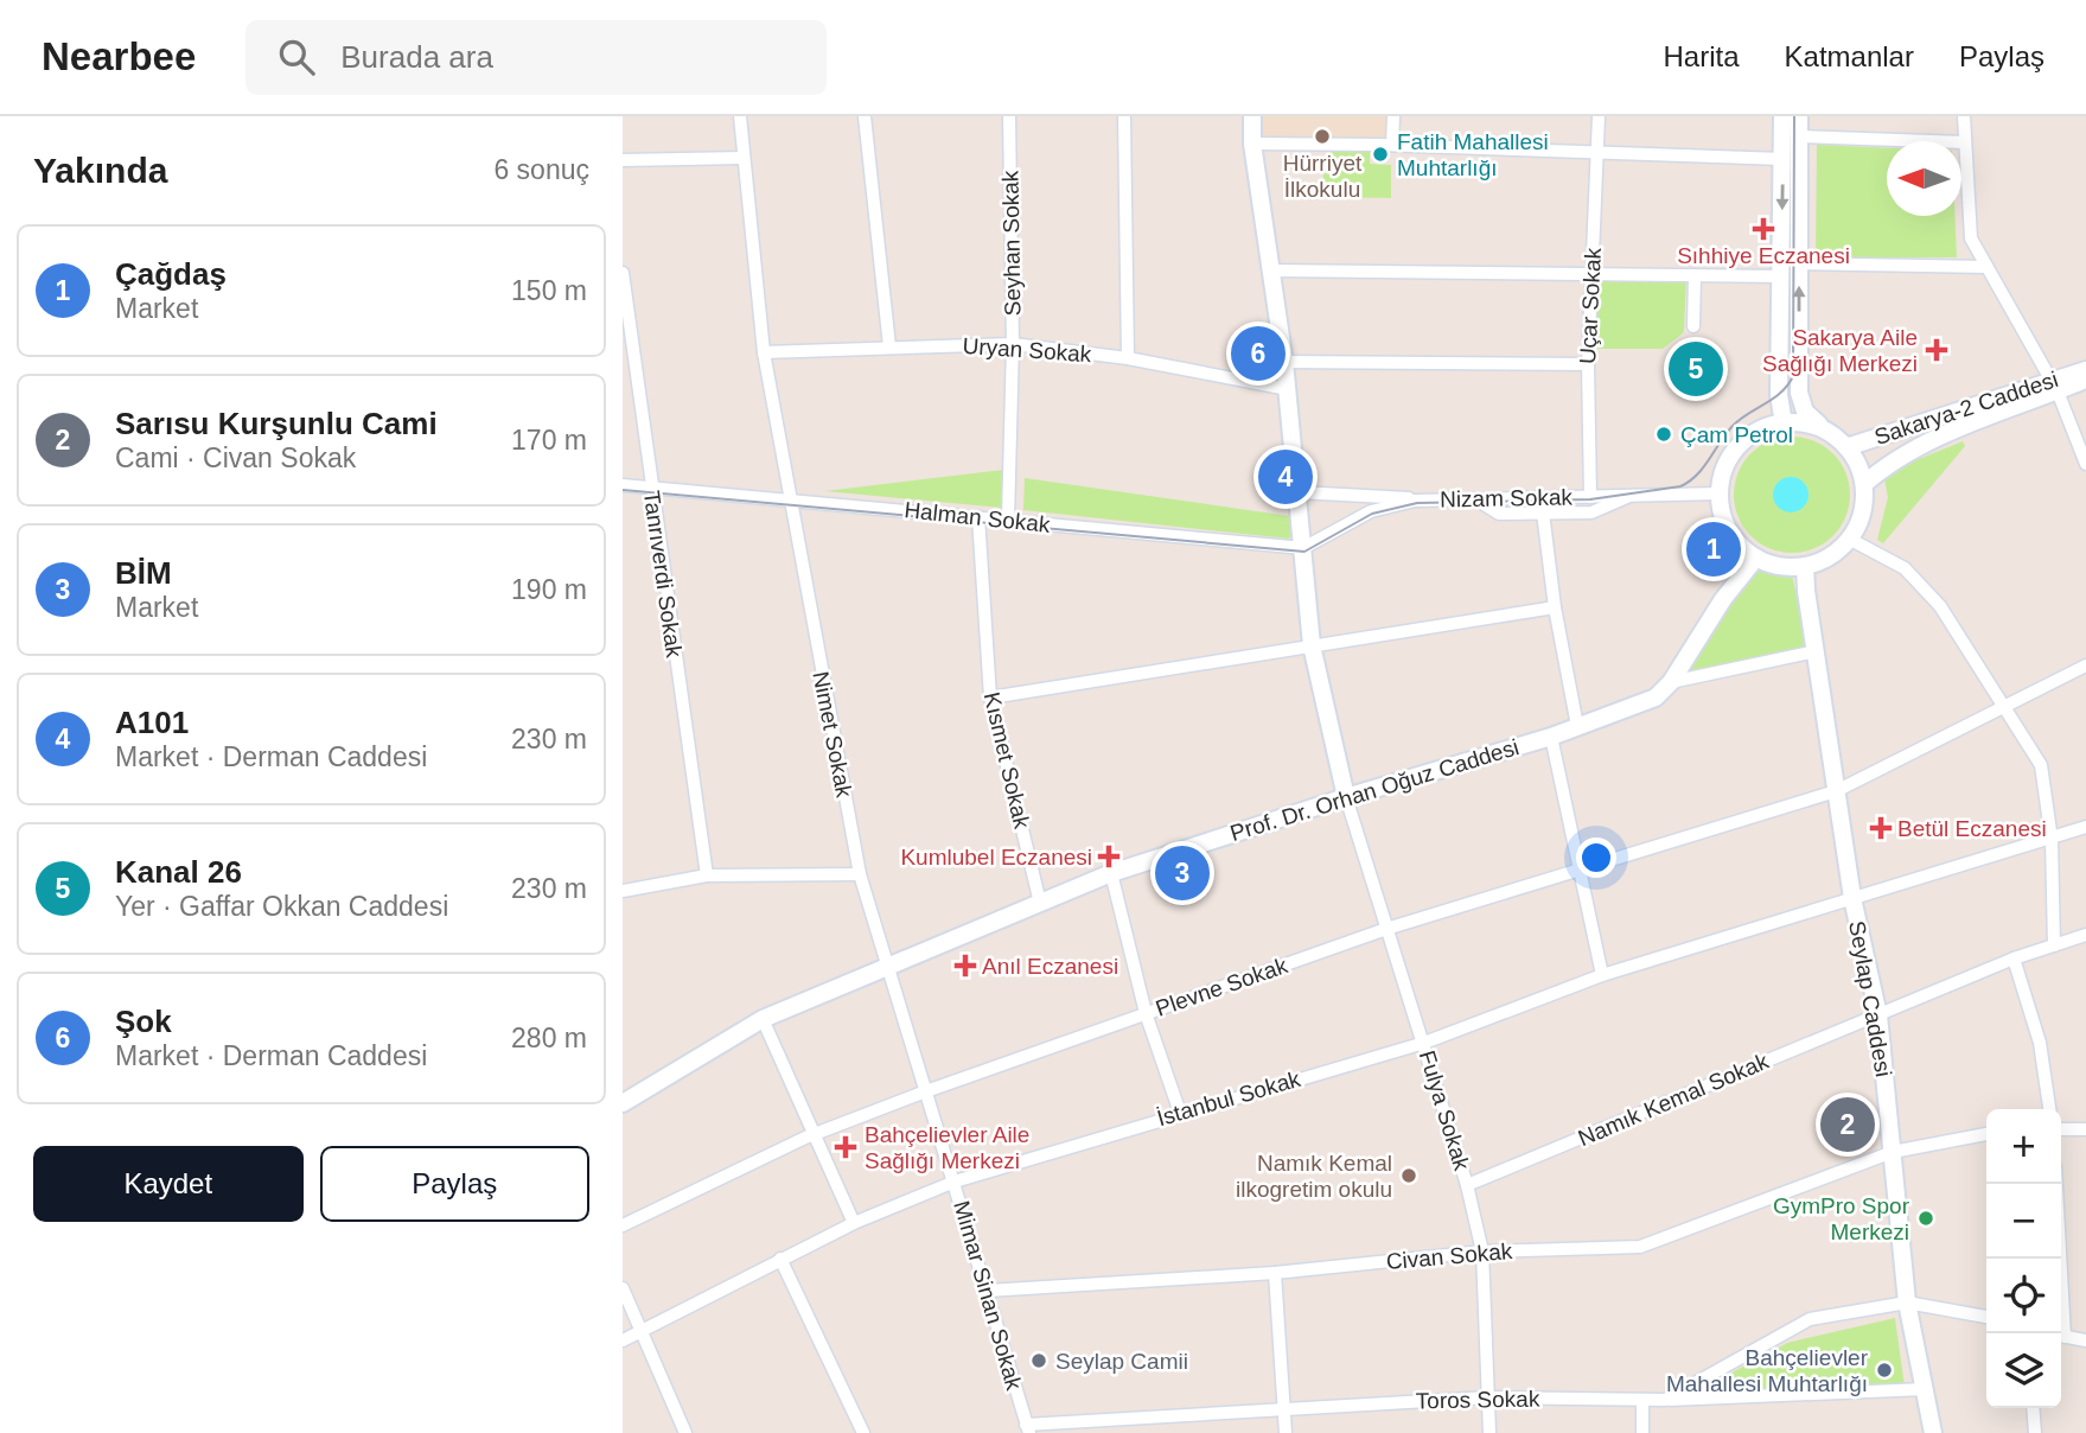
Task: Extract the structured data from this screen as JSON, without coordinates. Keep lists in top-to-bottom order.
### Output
{
  "streets": {
    "main road": ["Sakarya-2 Caddesi", "Prof. Dr. Orhan Oğuz Caddesi", "Seylap Caddesi"],
    "street": [
      "Seyhan Sokak",
      "Uçar Sokak",
      "Uryan Sokak",
      "Nizam Sokak",
      "Halman Sokak",
      "Tanrıverdi Sokak",
      "Nimet Sokak",
      "Kısmet Sokak",
      "Plevne Sokak",
      "İstanbul Sokak",
      "Namık Kemal Sokak",
      "Fulya Sokak",
      "Civan Sokak",
      "Mimar Sinan Sokak",
      "Toros Sokak"
    ]
  },
  "crossings": [
    ["Seyhan Sokak", "Uryan Sokak"],
    ["Seyhan Sokak", "Halman Sokak"],
    ["Uçar Sokak", "Nizam Sokak"],
    ["Uryan Sokak", "Nimet Sokak"],
    ["Sakarya-2 Caddesi", "Nizam Sokak"],
    ["Sakarya-2 Caddesi", "Prof. Dr. Orhan Oğuz Caddesi"],
    ["Sakarya-2 Caddesi", "Seylap Caddesi"],
    ["Nizam Sokak", "Halman Sokak"],
    ["Nizam Sokak", "Prof. Dr. Orhan Oğuz Caddesi"],
    ["Nizam Sokak", "Seylap Caddesi"],
    ["Halman Sokak", "Tanrıverdi Sokak"],
    ["Halman Sokak", "Nimet Sokak"],
    ["Halman Sokak", "Kısmet Sokak"],
    ["Nimet Sokak", "Prof. Dr. Orhan Oğuz Caddesi"],
    ["Nimet Sokak", "Mimar Sinan Sokak"],
    ["Kısmet Sokak", "Prof. Dr. Orhan Oğuz Caddesi"],
    ["Prof. Dr. Orhan Oğuz Caddesi", "Seylap Caddesi"],
    ["Prof. Dr. Orhan Oğuz Caddesi", "Fulya Sokak"],
    ["Prof. Dr. Orhan Oğuz Caddesi", "Mimar Sinan Sokak"],
    ["Plevne Sokak", "Seylap Caddesi"],
    ["Plevne Sokak", "Fulya Sokak"],
    ["Plevne Sokak", "Mimar Sinan Sokak"],
    ["Seylap Caddesi", "İstanbul Sokak"],
    ["Seylap Caddesi", "Namık Kemal Sokak"],
    ["Seylap Caddesi", "Civan Sokak"],
    ["Seylap Caddesi", "Toros Sokak"],
    ["İstanbul Sokak", "Fulya Sokak"],
    ["İstanbul Sokak", "Mimar Sinan Sokak"],
    ["Namık Kemal Sokak", "Fulya Sokak"],
    ["Fulya Sokak", "Civan Sokak"],
    ["Fulya Sokak", "Toros Sokak"],
    ["Civan Sokak", "Mimar Sinan Sokak"],
    ["Mimar Sinan Sokak", "Toros Sokak"]
  ],
  "places": {
    "other": [
      "Hürriyet İlkokulu",
      "Fatih Mahallesi Muhtarlığı",
      "Çam Petrol",
      "Namık Kemal ilkogretim okulu",
      "GymPro Spor Merkezi",
      "Seylap Camii",
      "Bahçelievler Mahallesi Muhtarlığı"
    ],
    "health": [
      "Sıhhiye Eczanesi",
      "Sakarya Aile Sağlığı Merkezi",
      "Betül Eczanesi",
      "Kumlubel Eczanesi",
      "Anıl Eczanesi",
      "Bahçelievler Aile Sağlığı Merkezi"
    ]
  },
  "north": "left",
  "page": {
    "header": "Nearbee",
    "search": "Burada ara",
    "nav": ["Harita", "Katmanlar", "Paylaş"],
    "heading": ["Yakında", "6 sonuç"],
    "list": [
      {
        "mark": "1",
        "name": "Çağdaş",
        "note": "Market",
        "value": "150 m"
      },
      {
        "mark": "2",
        "name": "Sarısu Kurşunlu Cami",
        "note": "Cami · Civan Sokak",
        "value": "170 m"
      },
      {
        "mark": "3",
        "name": "BİM",
        "note": "Market",
        "value": "190 m"
      },
      {
        "mark": "4",
        "name": "A101",
        "note": "Market · Derman Caddesi",
        "value": "230 m"
      },
      {
        "mark": "5",
        "name": "Kanal 26",
        "note": "Yer · Gaffar Okkan Caddesi",
        "value": "230 m"
      },
      {
        "mark": "6",
        "name": "Şok",
        "note": "Market · Derman Caddesi",
        "value": "280 m"
      }
    ],
    "pins": [
      "6",
      "5",
      "4",
      "1",
      "3",
      "2"
    ],
    "map_buttons": ["+", "−"],
    "buttons": ["Kaydet", "Paylaş"]
  }
}
